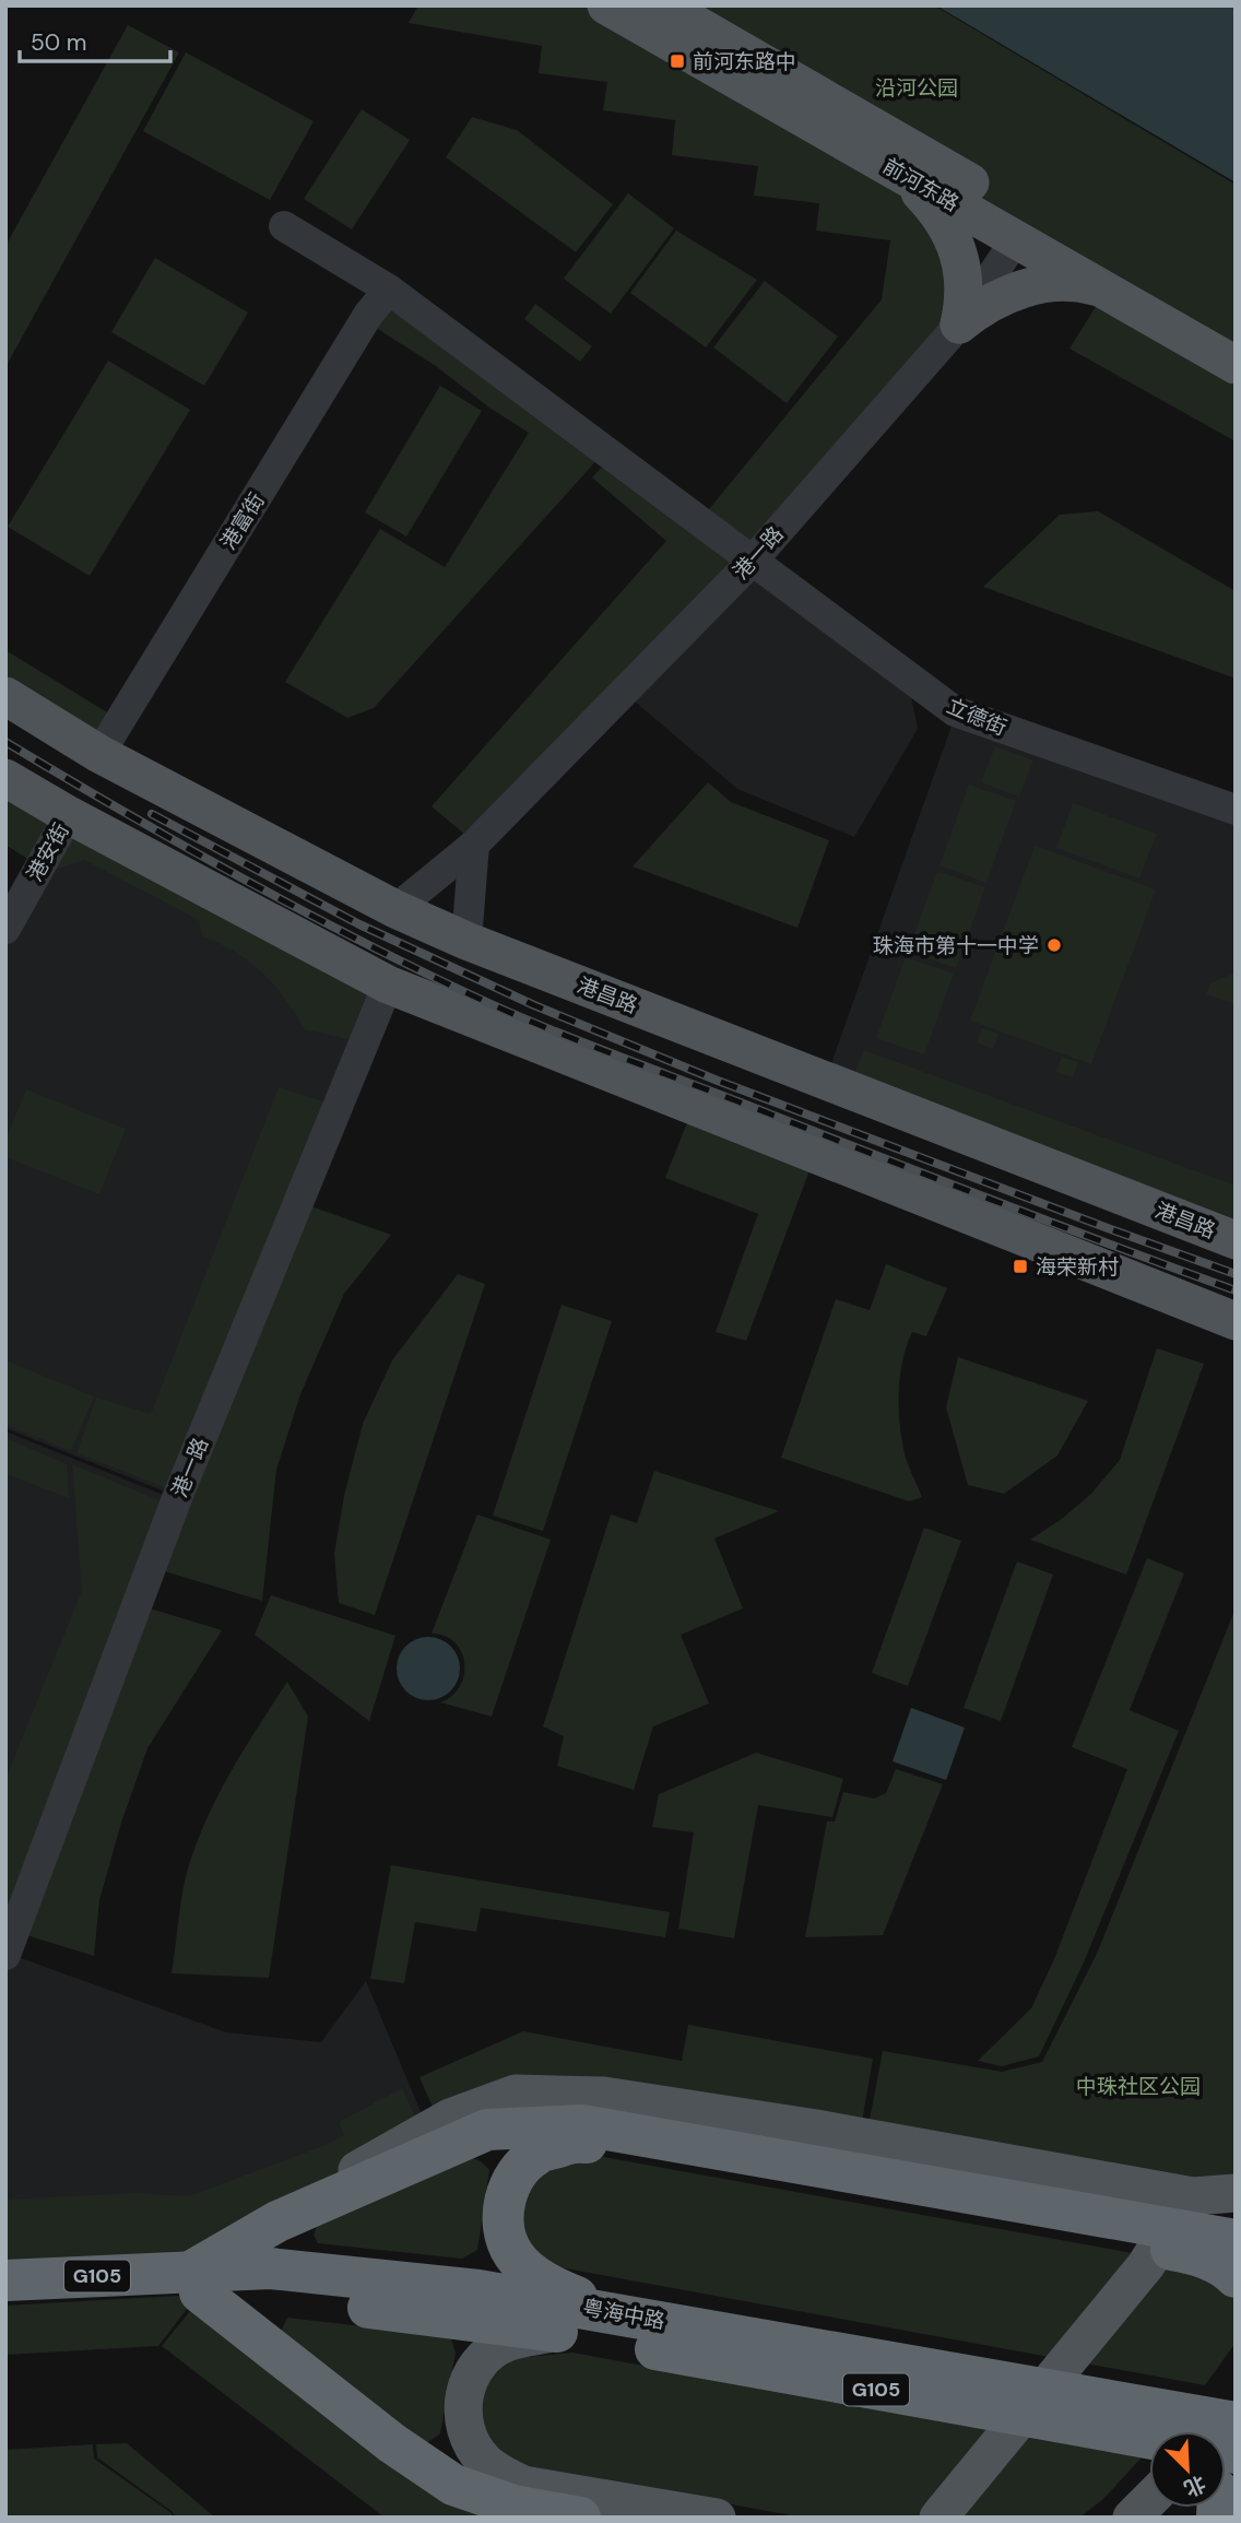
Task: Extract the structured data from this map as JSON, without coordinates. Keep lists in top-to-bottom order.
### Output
{
  "streets": {
    "highway": ["G105", "粤海中路"],
    "main road": ["前河东路", "港昌路"],
    "street": [
      "港富街",
      "港一路",
      "立德街",
      "港安街"
    ]
  },
  "crossings": [
    ["前河东路", "港一路"],
    ["港富街", "港昌路"],
    ["港一路", "立德街"],
    ["港一路", "港昌路"]
  ],
  "parks": ["沿河公园", "中珠社区公园"],
  "places": {
    "transit": ["前河东路中", "海荣新村"],
    "other": ["珠海市第十一中学"]
  },
  "scale_bar": "50 m",
  "north": "bottom right"
}
